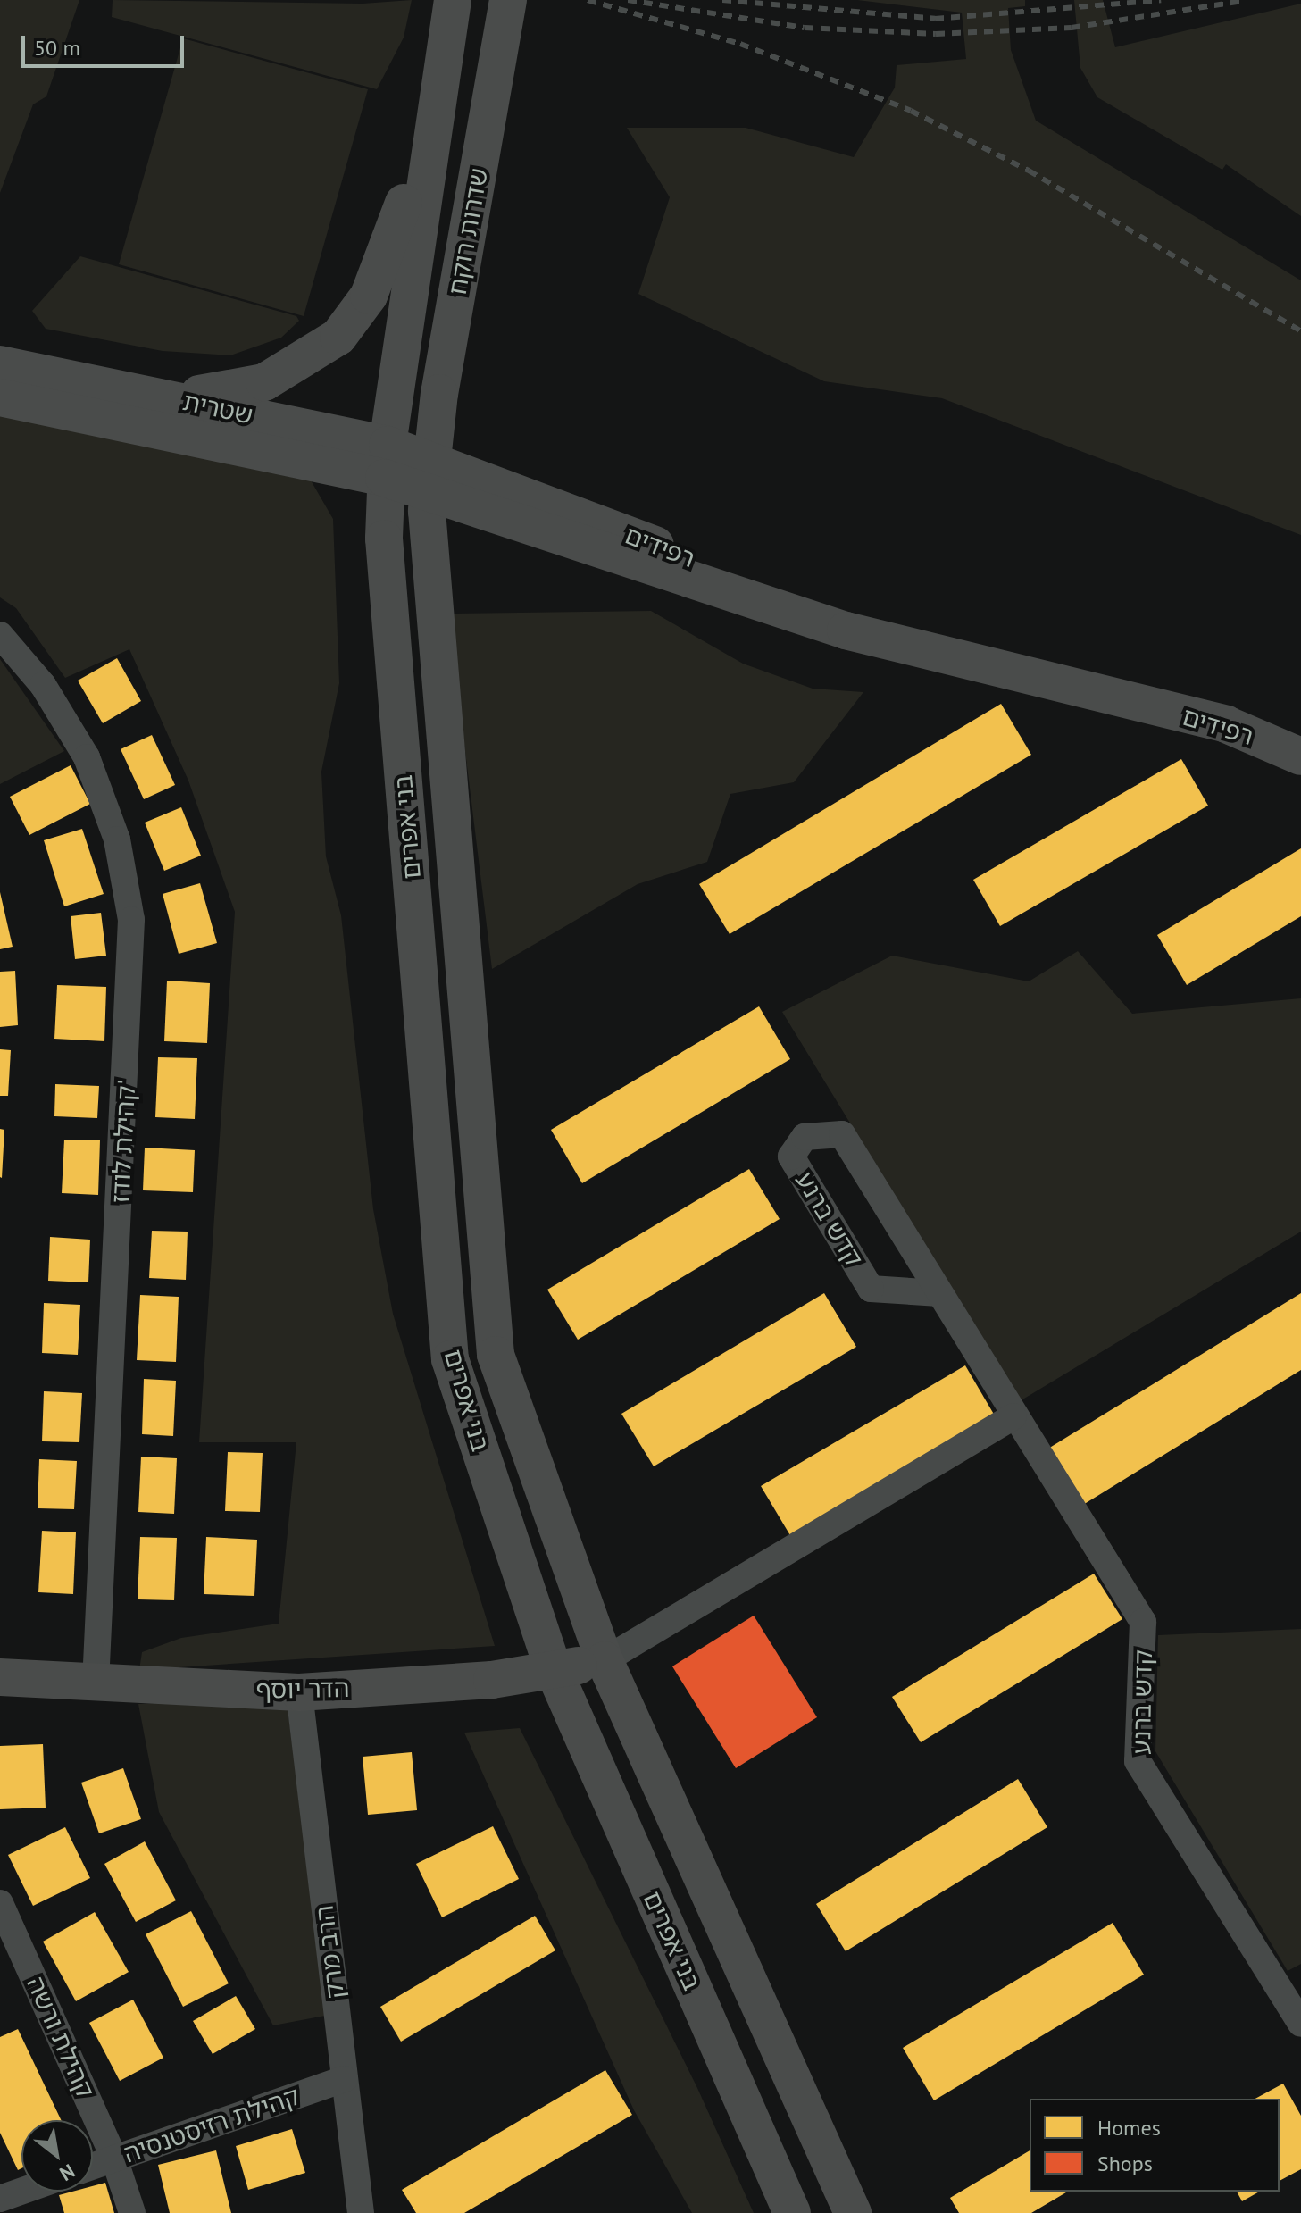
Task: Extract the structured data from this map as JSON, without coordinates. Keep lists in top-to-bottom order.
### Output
{
  "streets": {
    "main road": [
      "שדרות רוקח",
      "שטרית",
      "רפידים",
      "בני אפרים",
      "הדר יוסף"
    ],
    "street": [
      "קהילת לודז'",
      "קדש ברנע",
      "הרב מרק",
      "קהילת ורשה",
      "קהילת רזיסטנסיה"
    ]
  },
  "crossings": [
    ["שדרות רוקח", "שטרית"],
    ["שדרות רוקח", "רפידים"],
    ["שדרות רוקח", "בני אפרים"],
    ["שטרית", "רפידים"],
    ["שטרית", "בני אפרים"],
    ["רפידים", "בני אפרים"],
    ["בני אפרים", "הדר יוסף"],
    ["קהילת לודז'", "הדר יוסף"],
    ["הדר יוסף", "הרב מרק"],
    ["הרב מרק", "קהילת רזיסטנסיה"],
    ["קהילת ורשה", "קהילת רזיסטנסיה"]
  ],
  "legend": ["Homes", "Shops"],
  "scale_bar": "50 m",
  "north": "bottom right"
}
